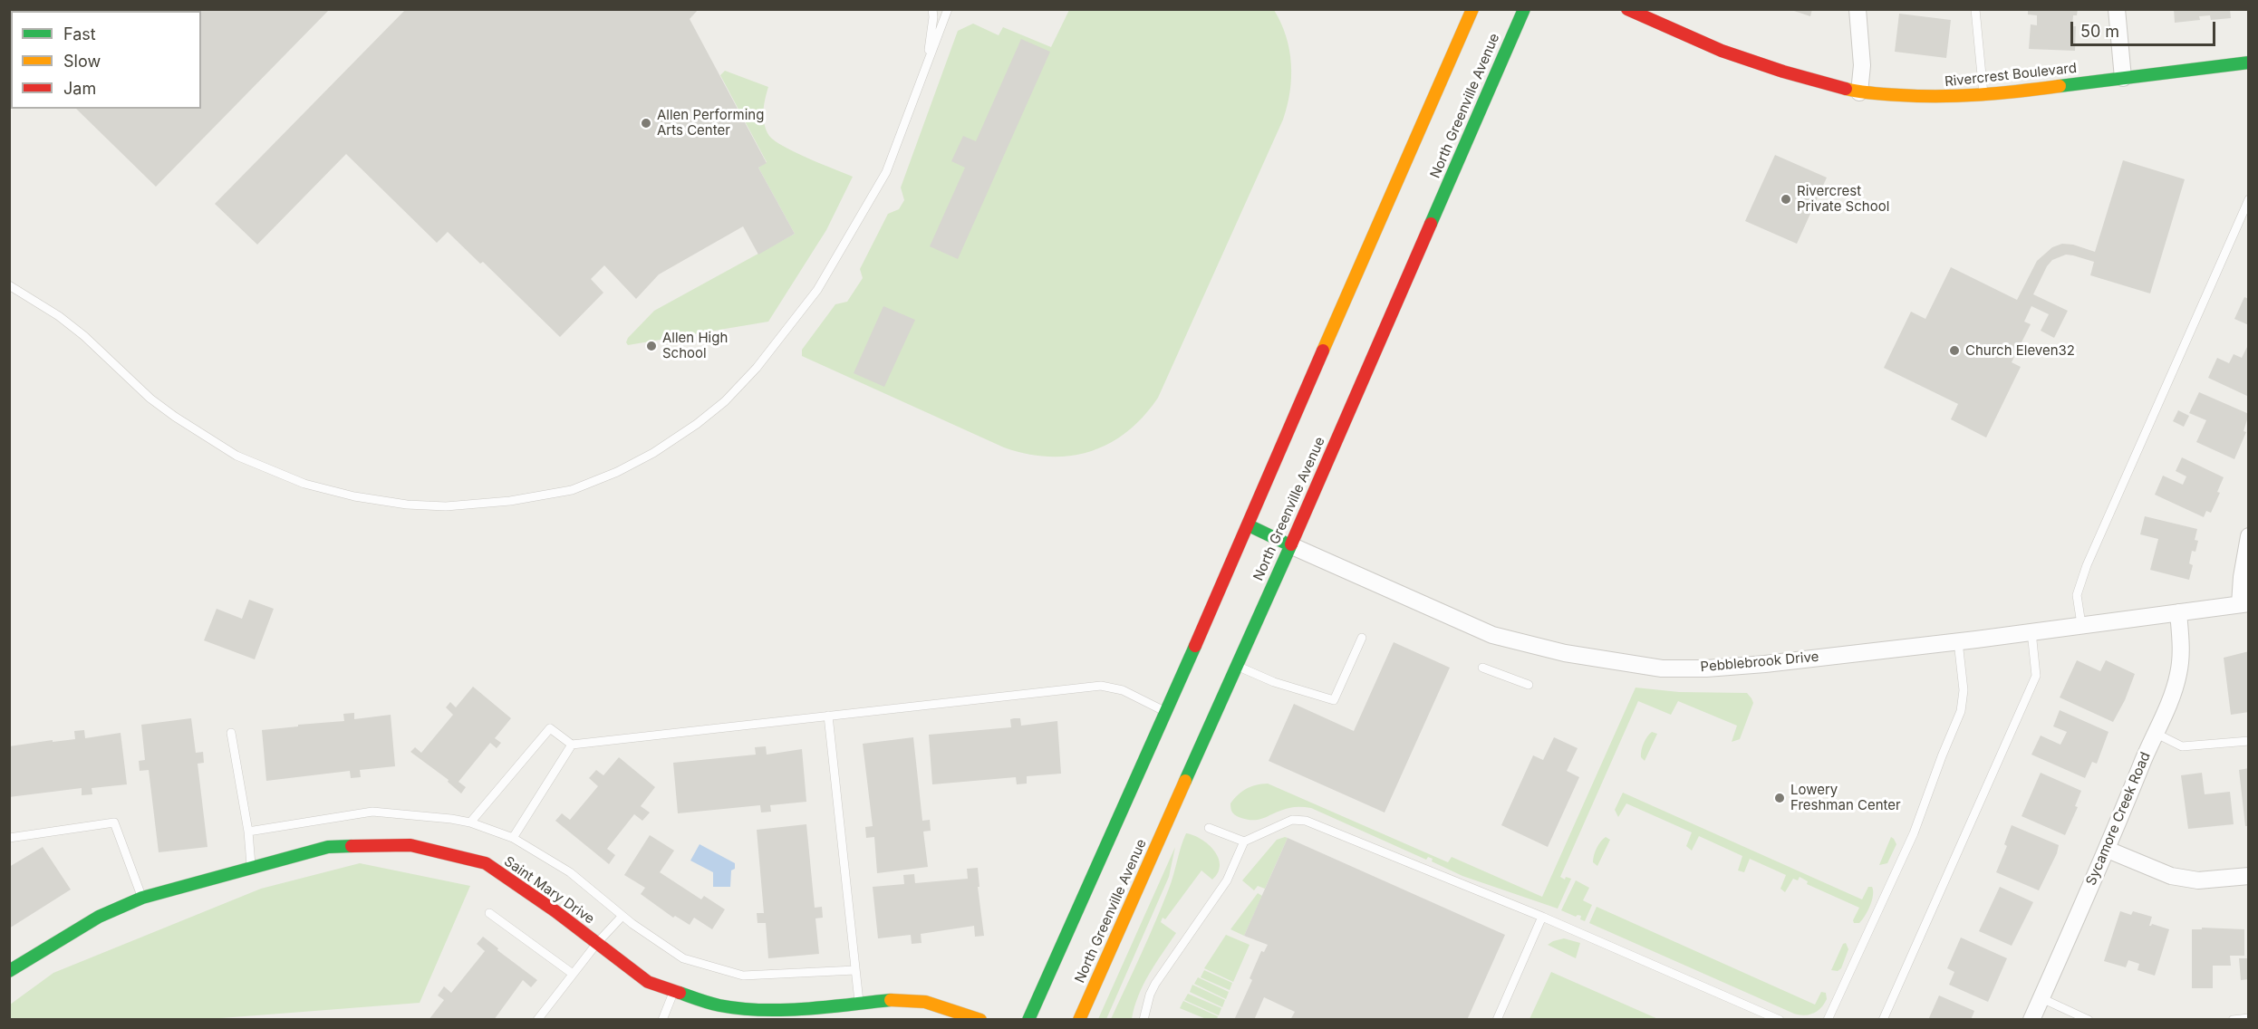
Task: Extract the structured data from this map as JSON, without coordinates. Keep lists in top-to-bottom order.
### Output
{
  "streets": {
    "main road": ["Rivercrest Boulevard", "North Greenville Avenue", "Saint Mary Drive"],
    "street": ["Pebblebrook Drive", "Sycamore Creek Road"]
  },
  "crossings": [
    ["North Greenville Avenue", "Pebblebrook Drive"],
    ["Pebblebrook Drive", "Sycamore Creek Road"]
  ],
  "places": [
    "Allen Performing Arts Center",
    "Rivercrest Private School",
    "Allen High School",
    "Church Eleven32",
    "Lowery Freshman Center"
  ],
  "legend": ["Fast", "Slow", "Jam"],
  "scale_bar": "50 m"
}
